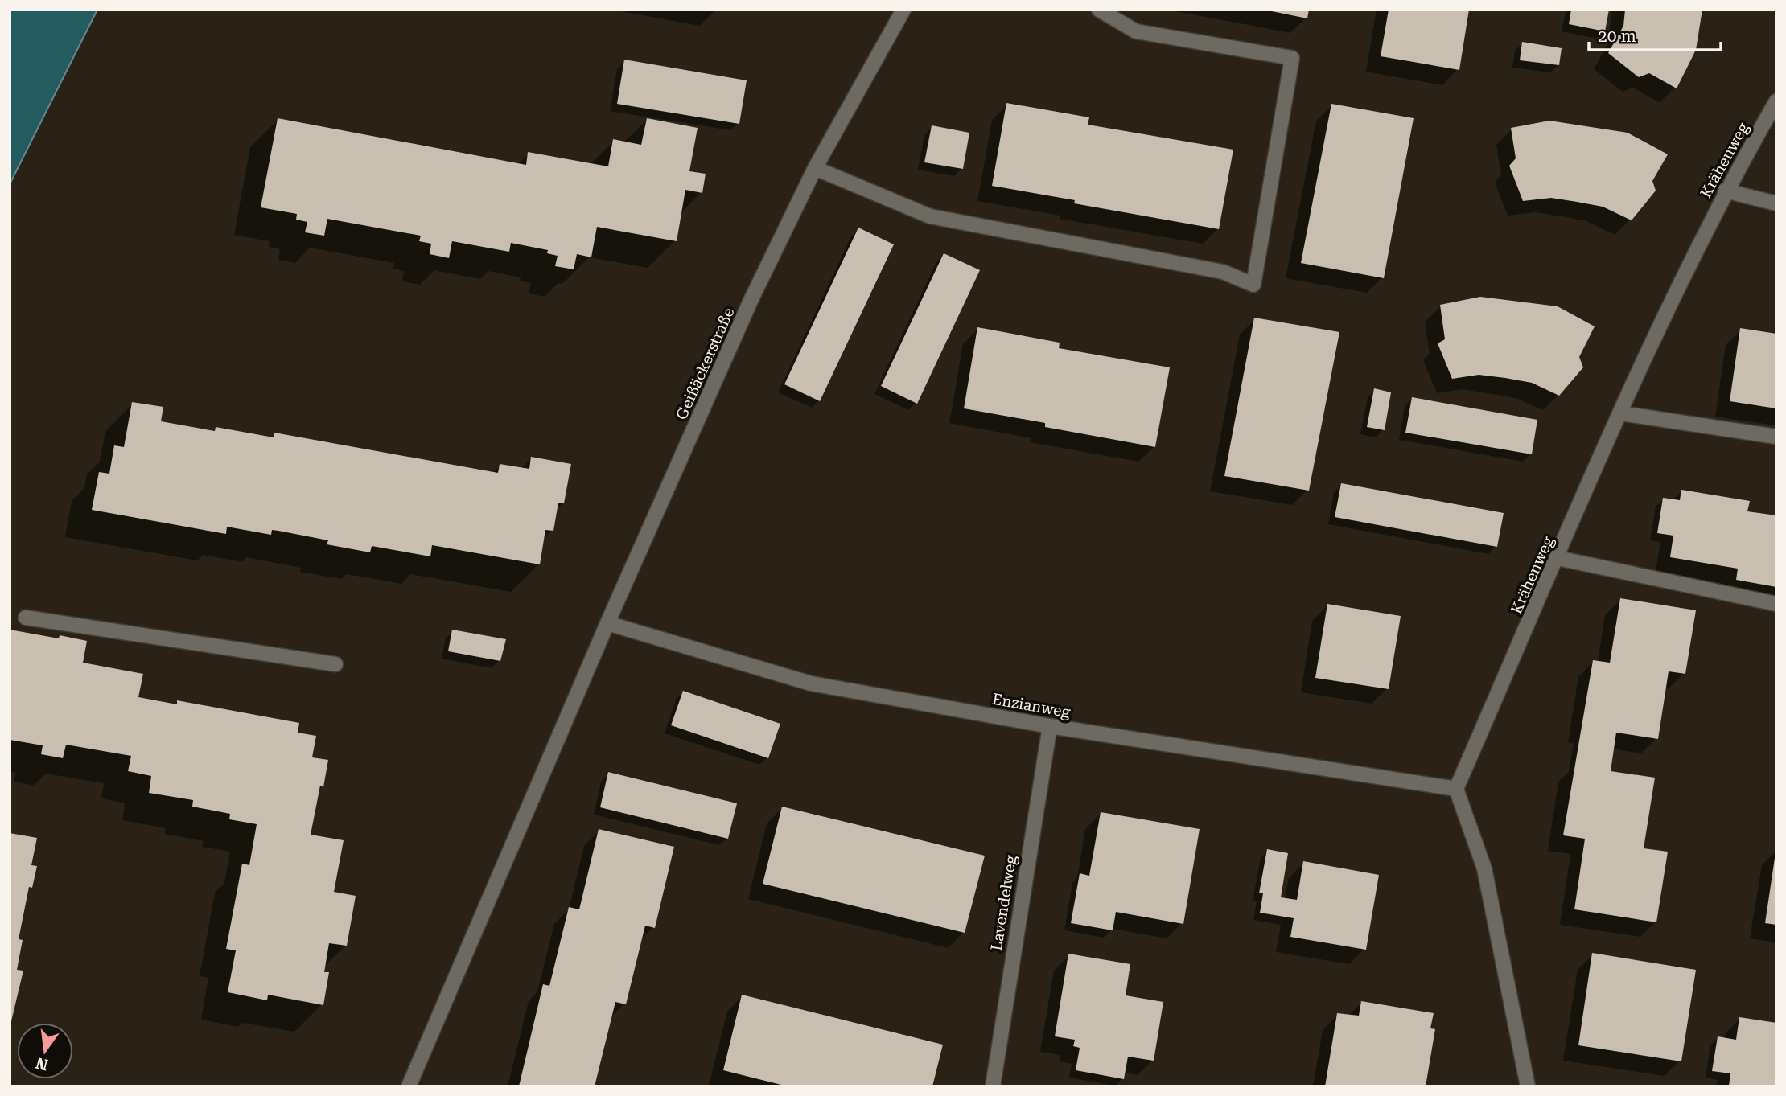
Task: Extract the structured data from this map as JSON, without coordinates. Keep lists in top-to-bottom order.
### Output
{
  "streets": {
    "street": [
      "Krähenweg",
      "Geißäckerstraße",
      "Enzianweg",
      "Lavendelweg"
    ]
  },
  "crossings": [
    ["Krähenweg", "Enzianweg"],
    ["Geißäckerstraße", "Enzianweg"],
    ["Enzianweg", "Lavendelweg"]
  ],
  "scale_bar": "20 m",
  "north": "bottom"
}
